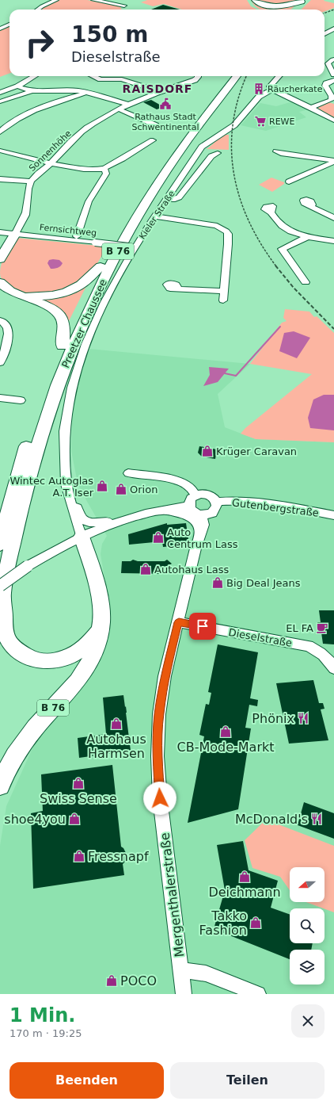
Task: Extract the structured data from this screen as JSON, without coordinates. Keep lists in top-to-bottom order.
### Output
{
  "streets": {
    "highway": ["B 76", "Preetzer Chaussee"],
    "street": [
      "Sonnenhöhe",
      "Kieler Straße",
      "Fernsichtweg",
      "Gutenbergstraße",
      "Dieselstraße",
      "Mergenthalerstraße"
    ]
  },
  "crossings": [
    ["Sonnenhöhe", "Fernsichtweg"],
    ["Kieler Straße", "Fernsichtweg"],
    ["Kieler Straße", "B 76"],
    ["Kieler Straße", "Preetzer Chaussee"],
    ["B 76", "Preetzer Chaussee"],
    ["Gutenbergstraße", "Mergenthalerstraße"],
    ["Dieselstraße", "Mergenthalerstraße"]
  ],
  "districts": ["RAISDORF"],
  "places": {
    "building": ["Räucherkate"],
    "public building": ["Rathaus Stadt Schwentinental"],
    "supermarket": ["REWE"],
    "shop": [
      "Krüger Caravan",
      "Wintec Autoglas A.T. Iser",
      "Orion",
      "Auto Centrum Lass",
      "Autohaus Lass",
      "Big Deal Jeans",
      "Autohaus Harmsen",
      "CB-Mode-Markt",
      "Swiss Sense",
      "shoe4you",
      "Fressnapf",
      "Deichmann",
      "Takko Fashion",
      "POCO"
    ],
    "cafe": ["EL FA"],
    "restaurant": ["Phönix", "McDonald's"]
  },
  "north": "left",
  "page": {
    "turn": ["150 m", "Dieselstraße"],
    "heading": ["1 Min.", "170 m · 19:25"],
    "buttons": ["Beenden", "Teilen"]
  }
}
